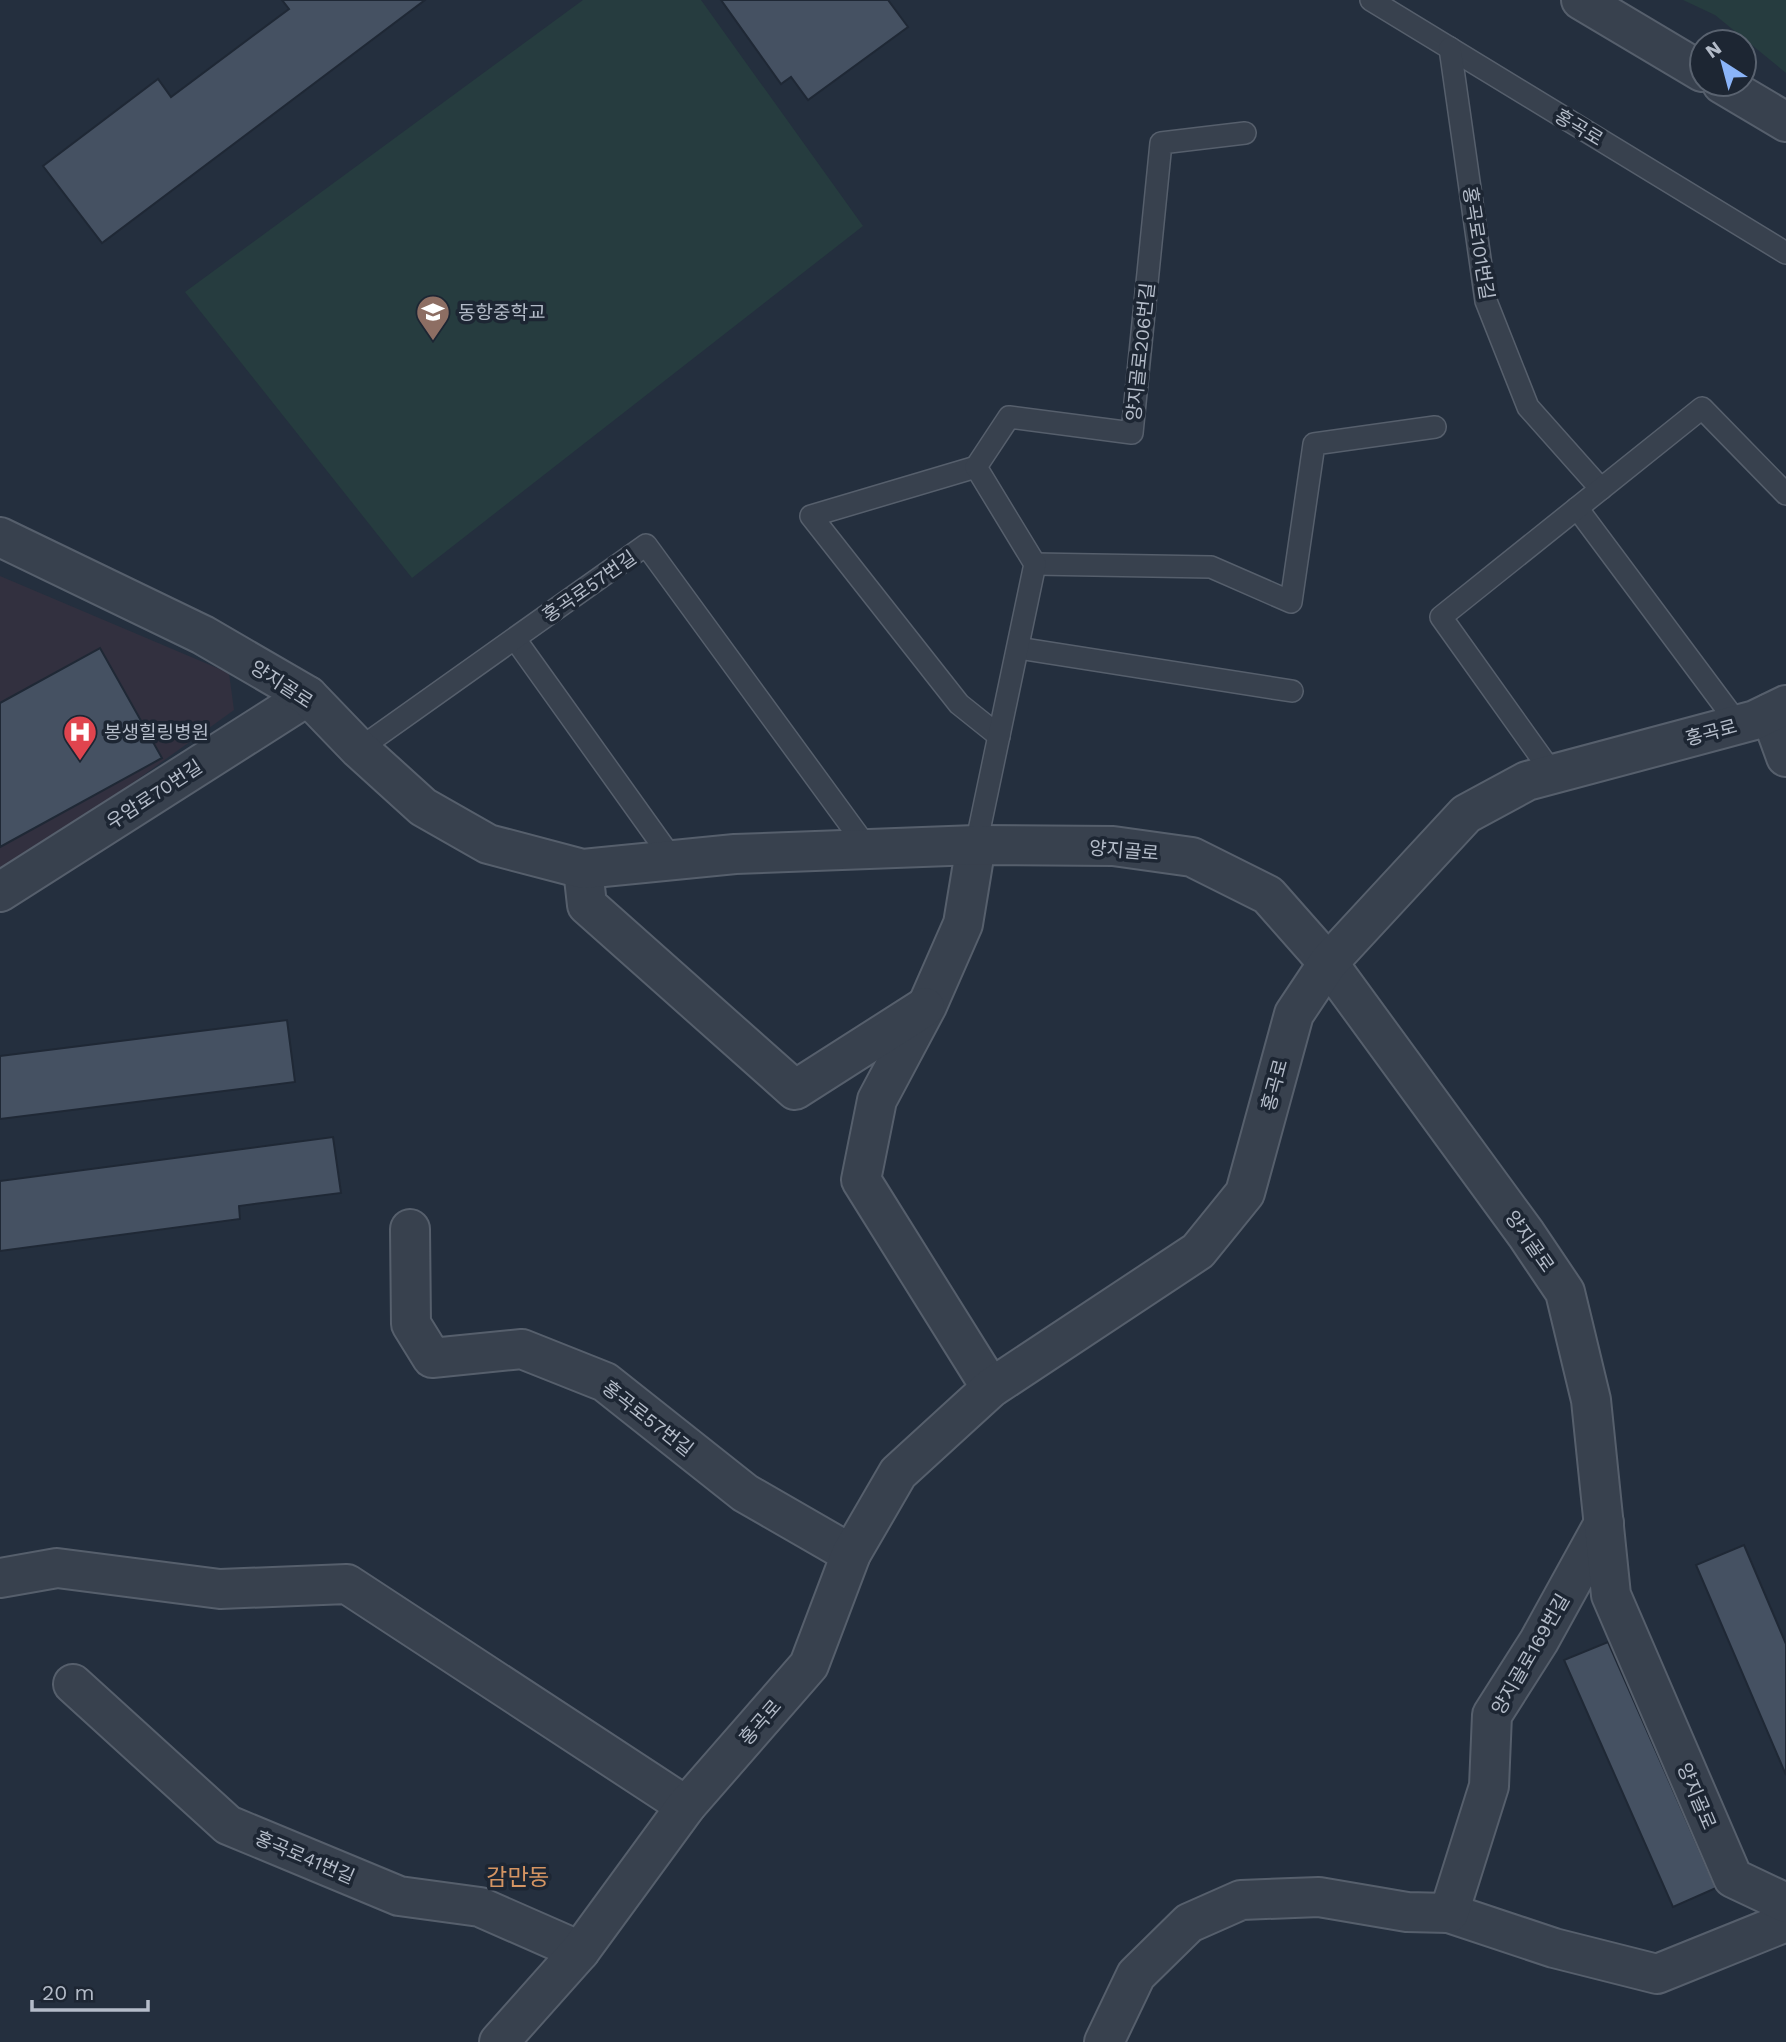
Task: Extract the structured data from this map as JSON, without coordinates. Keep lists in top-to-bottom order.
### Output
{
  "streets": {
    "street": [
      "홍곡로",
      "홍곡로57번길",
      "양지골로",
      "우암로70번길",
      "양지골로169번길",
      "홍곡로41번길"
    ],
    "lane": ["홍곡로101번길", "양지골로206번길"]
  },
  "crossings": [
    ["홍곡로", "홍곡로101번길"],
    ["홍곡로", "홍곡로57번길"],
    ["홍곡로", "양지골로"],
    ["홍곡로", "홍곡로41번길"],
    ["홍곡로57번길", "양지골로"],
    ["양지골로", "우암로70번길"],
    ["양지골로", "양지골로169번길"]
  ],
  "districts": ["감만동"],
  "places": {
    "school or university": ["동항중학교"],
    "hospital": ["봉생힐링병원"]
  },
  "scale_bar": "20 m",
  "north": "top left"
}
